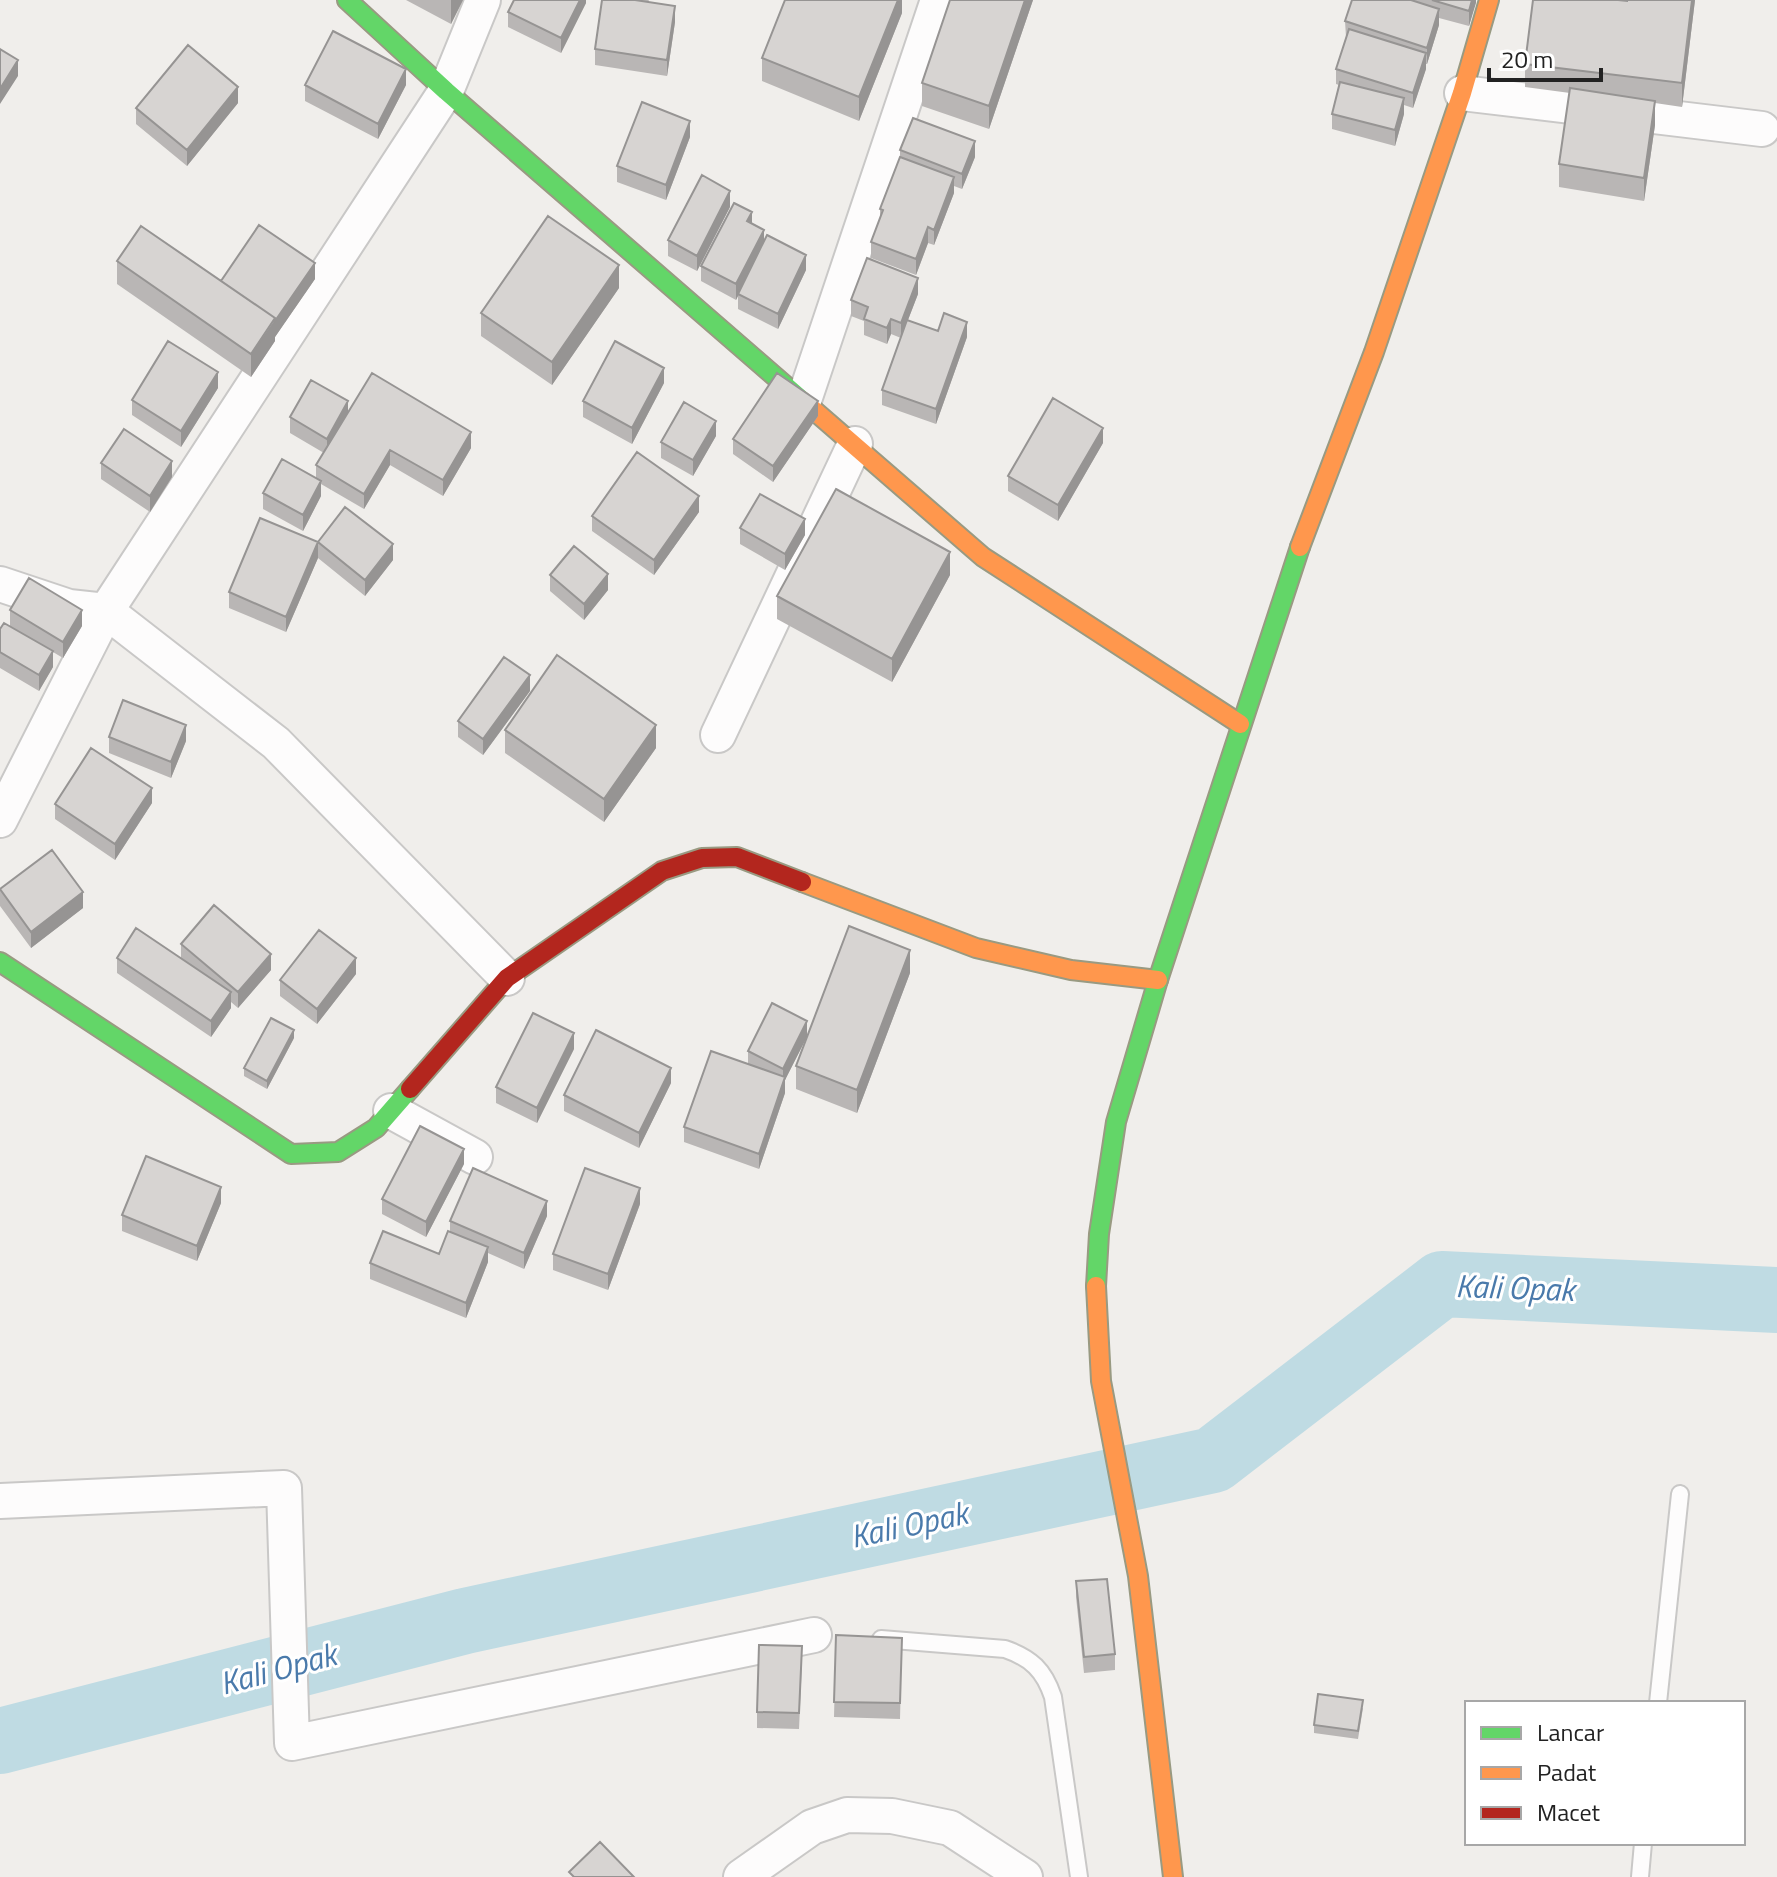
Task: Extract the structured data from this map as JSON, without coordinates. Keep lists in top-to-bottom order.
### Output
{
  "water": ["Kali Opak"],
  "legend": ["Lancar", "Padat", "Macet"],
  "scale_bar": "20 m"
}
